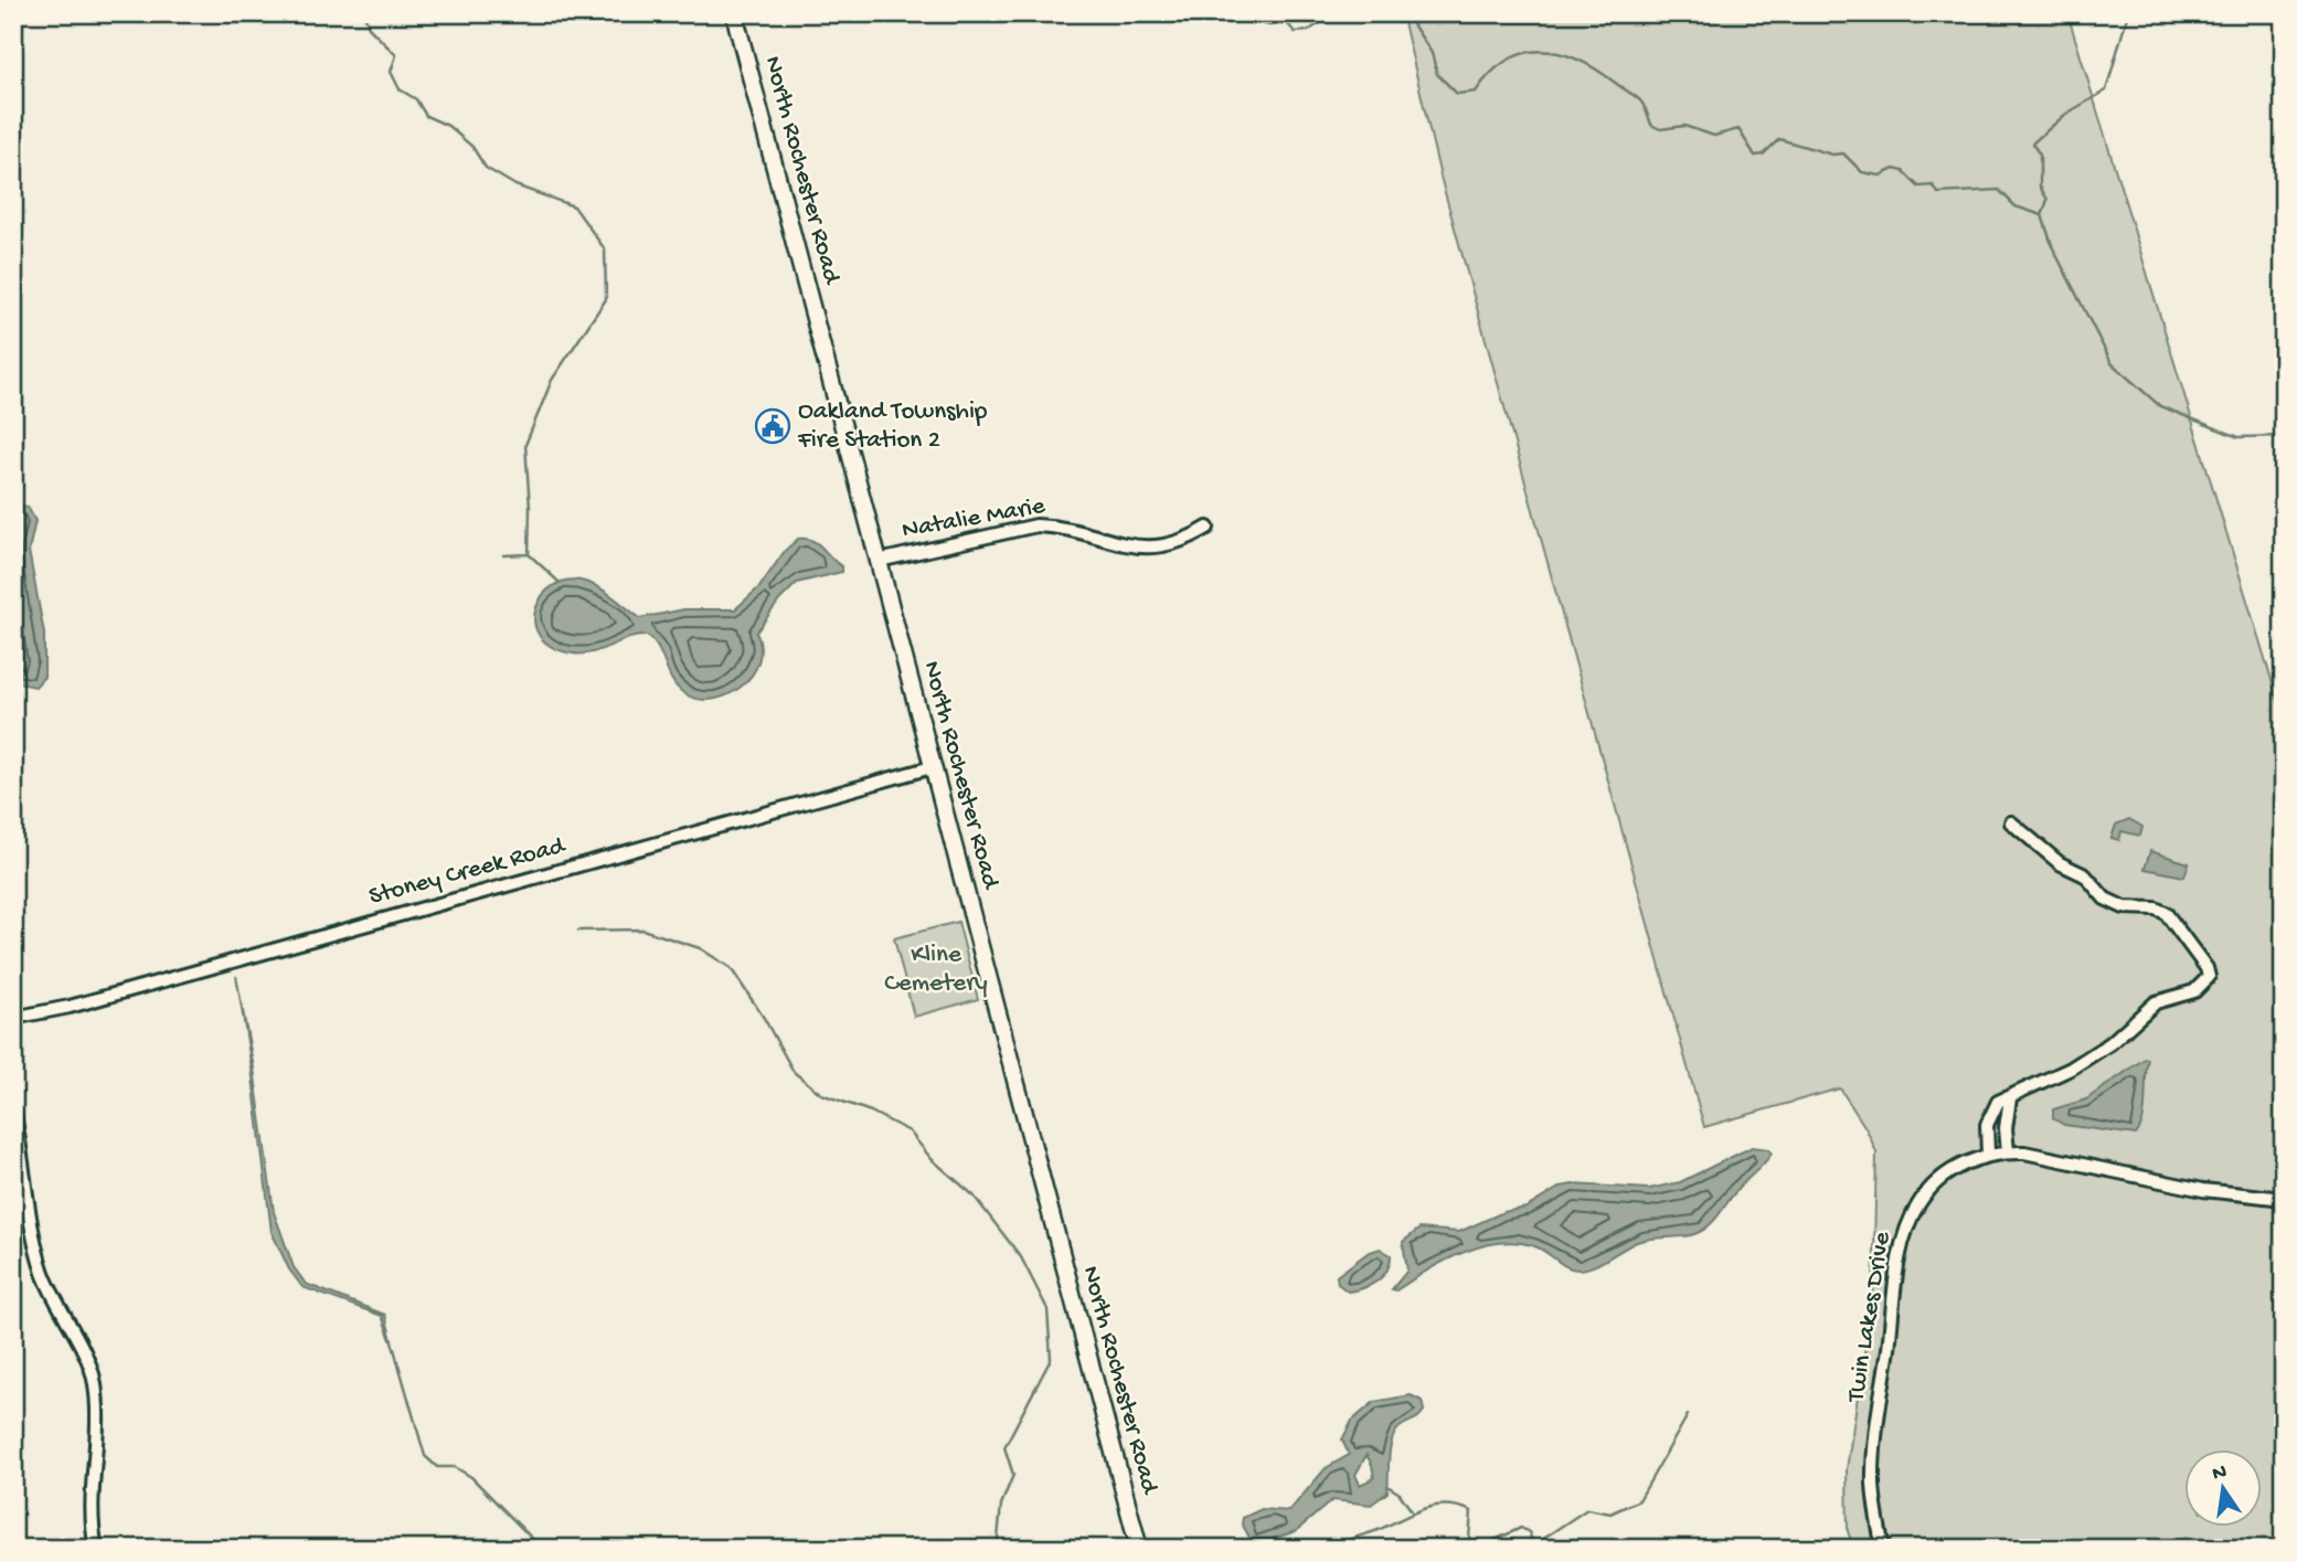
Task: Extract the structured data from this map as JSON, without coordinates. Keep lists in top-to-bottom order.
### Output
{
  "streets": {
    "main road": ["North Rochester Road"],
    "street": ["Natalie Marie", "Stoney Creek Road", "Twin Lakes Drive"]
  },
  "crossings": [
    ["North Rochester Road", "Natalie Marie"],
    ["North Rochester Road", "Stoney Creek Road"]
  ],
  "parks": ["Kline Cemetery"],
  "places": {
    "public building": ["Oakland Township Fire Station 2"]
  },
  "north": "top"
}
